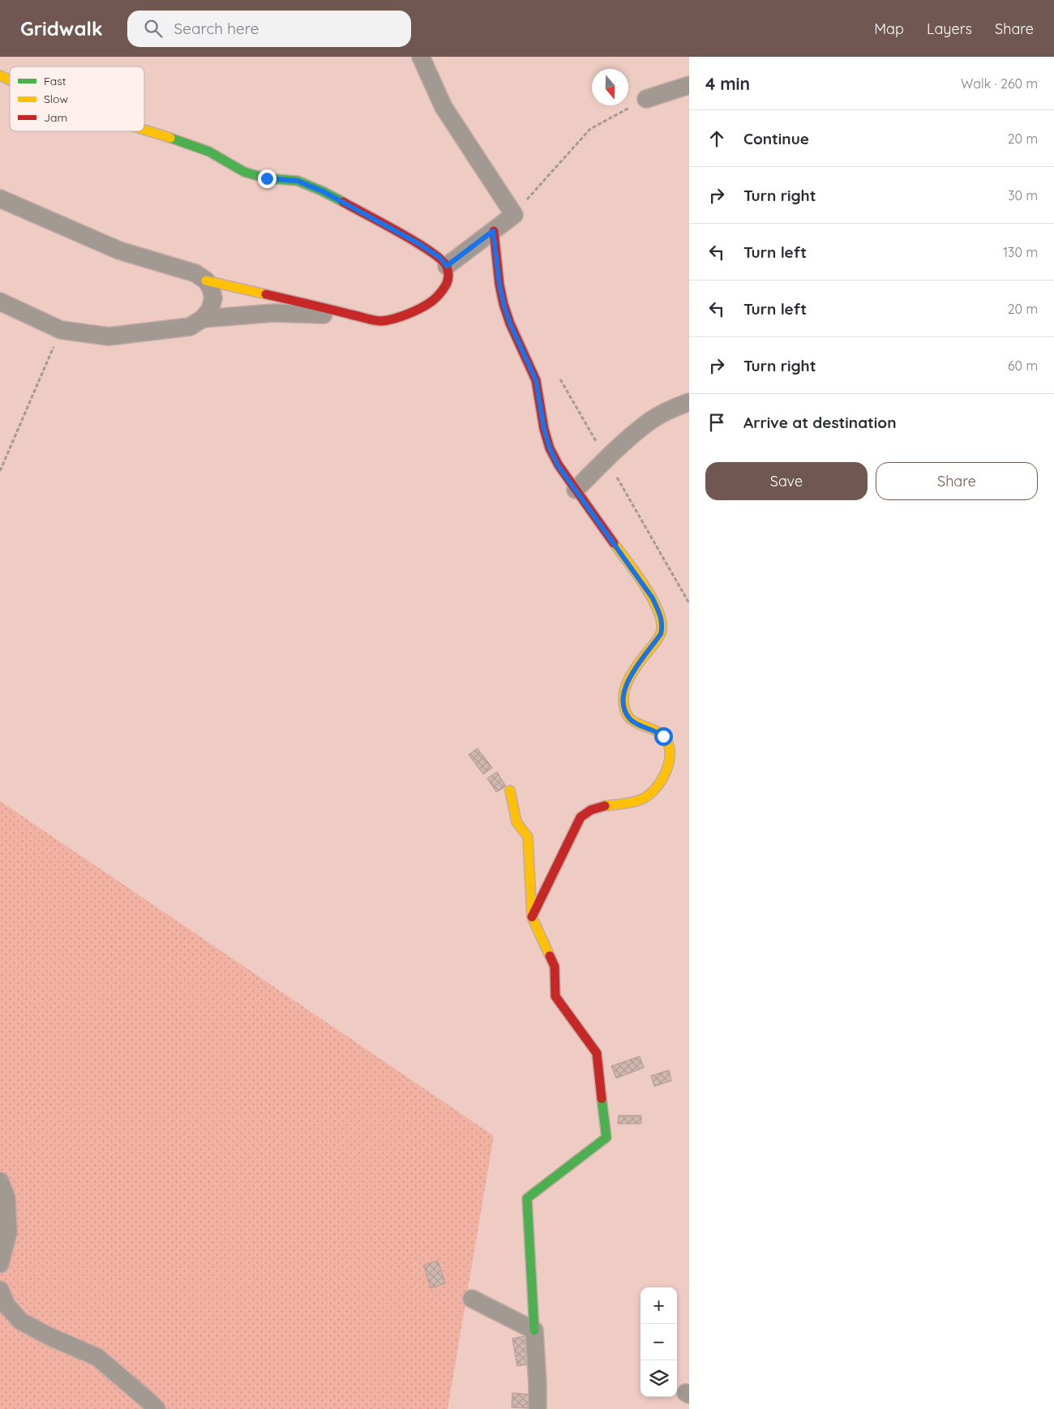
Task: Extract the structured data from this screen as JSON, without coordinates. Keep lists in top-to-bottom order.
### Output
{
  "legend": ["Fast", "Slow", "Jam"],
  "north": "bottom",
  "page": {
    "header": "Gridwalk",
    "search": "Search here",
    "nav": ["Map", "Layers", "Share"],
    "heading": ["4 min", "Walk · 260 m"],
    "list": [
      ["Continue", "20 m"],
      ["Turn right", "30 m"],
      ["Turn left", "130 m"],
      ["Turn left", "20 m"],
      ["Turn right", "60 m"],
      "Arrive at destination"
    ],
    "buttons": ["Save", "Share"],
    "map_buttons": ["+", "−"]
  }
}
